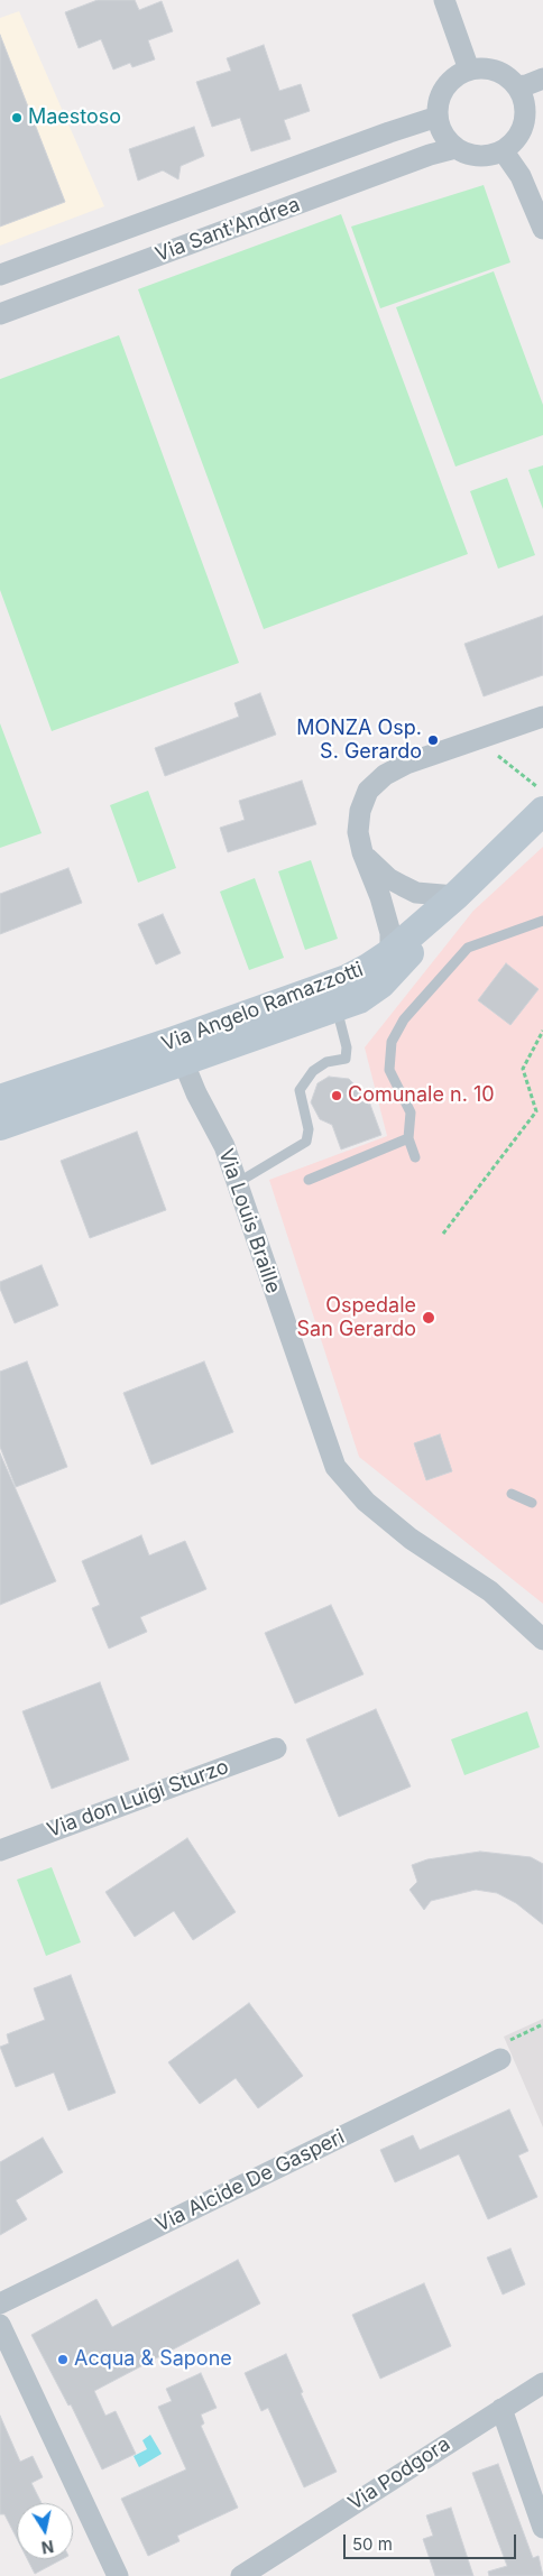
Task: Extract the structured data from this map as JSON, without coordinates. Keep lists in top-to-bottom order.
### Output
{
  "streets": {
    "street": [
      "Via Sant'Andrea",
      "Via Angelo Ramazzotti",
      "Via Louis Braille",
      "Via don Luigi Sturzo",
      "Via Alcide De Gasperi",
      "Via Podgora"
    ]
  },
  "crossings": [
    ["Via Angelo Ramazzotti", "Via Louis Braille"]
  ],
  "places": [
    "Maestoso",
    "MONZA Osp. S. Gerardo",
    "Comunale n. 10",
    "Ospedale San Gerardo",
    "Acqua & Sapone"
  ],
  "scale_bar": "50 m",
  "north": "bottom"
}
